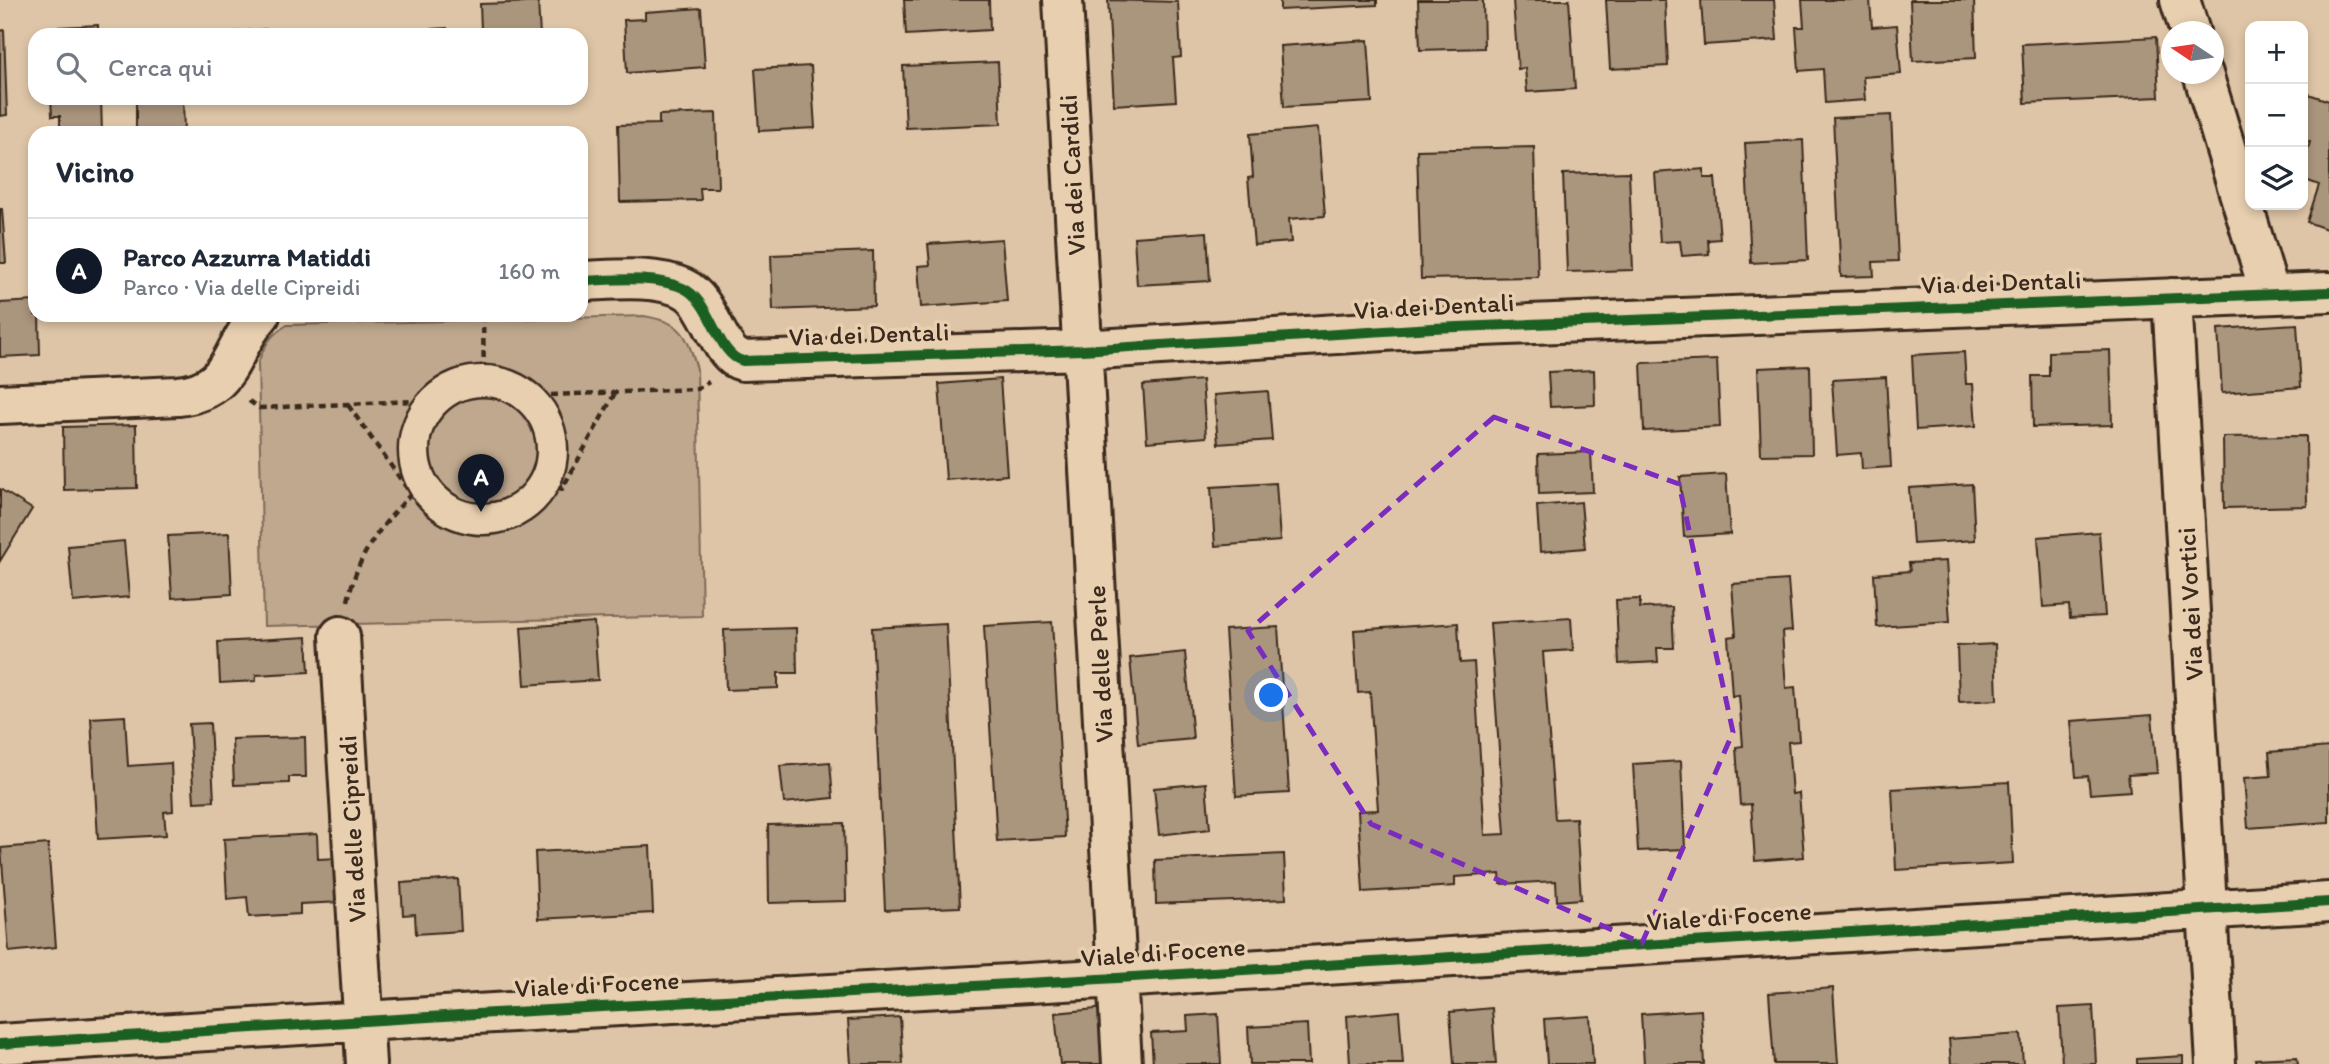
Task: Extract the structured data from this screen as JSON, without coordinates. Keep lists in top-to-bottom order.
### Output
{
  "streets": {
    "street": [
      "Via dei Cardidi",
      "Via dei Dentali",
      "Via dei Vortici",
      "Via delle Perle",
      "Via delle Cipreidi",
      "Viale di Focene"
    ]
  },
  "crossings": [
    ["Via dei Cardidi", "Via dei Dentali"],
    ["Via dei Cardidi", "Via delle Perle"],
    ["Via dei Dentali", "Via dei Vortici"],
    ["Via dei Dentali", "Via delle Perle"],
    ["Via dei Vortici", "Viale di Focene"],
    ["Via delle Perle", "Viale di Focene"],
    ["Via delle Cipreidi", "Viale di Focene"]
  ],
  "north": "left",
  "page": {
    "map_buttons": ["+", "−"],
    "search": "Cerca qui",
    "heading": "Vicino",
    "list": [
      {
        "mark": "A",
        "name": "Parco Azzurra Matiddi",
        "note": "Parco · Via delle Cipreidi",
        "value": "160 m"
      }
    ],
    "pins": "A"
  }
}
